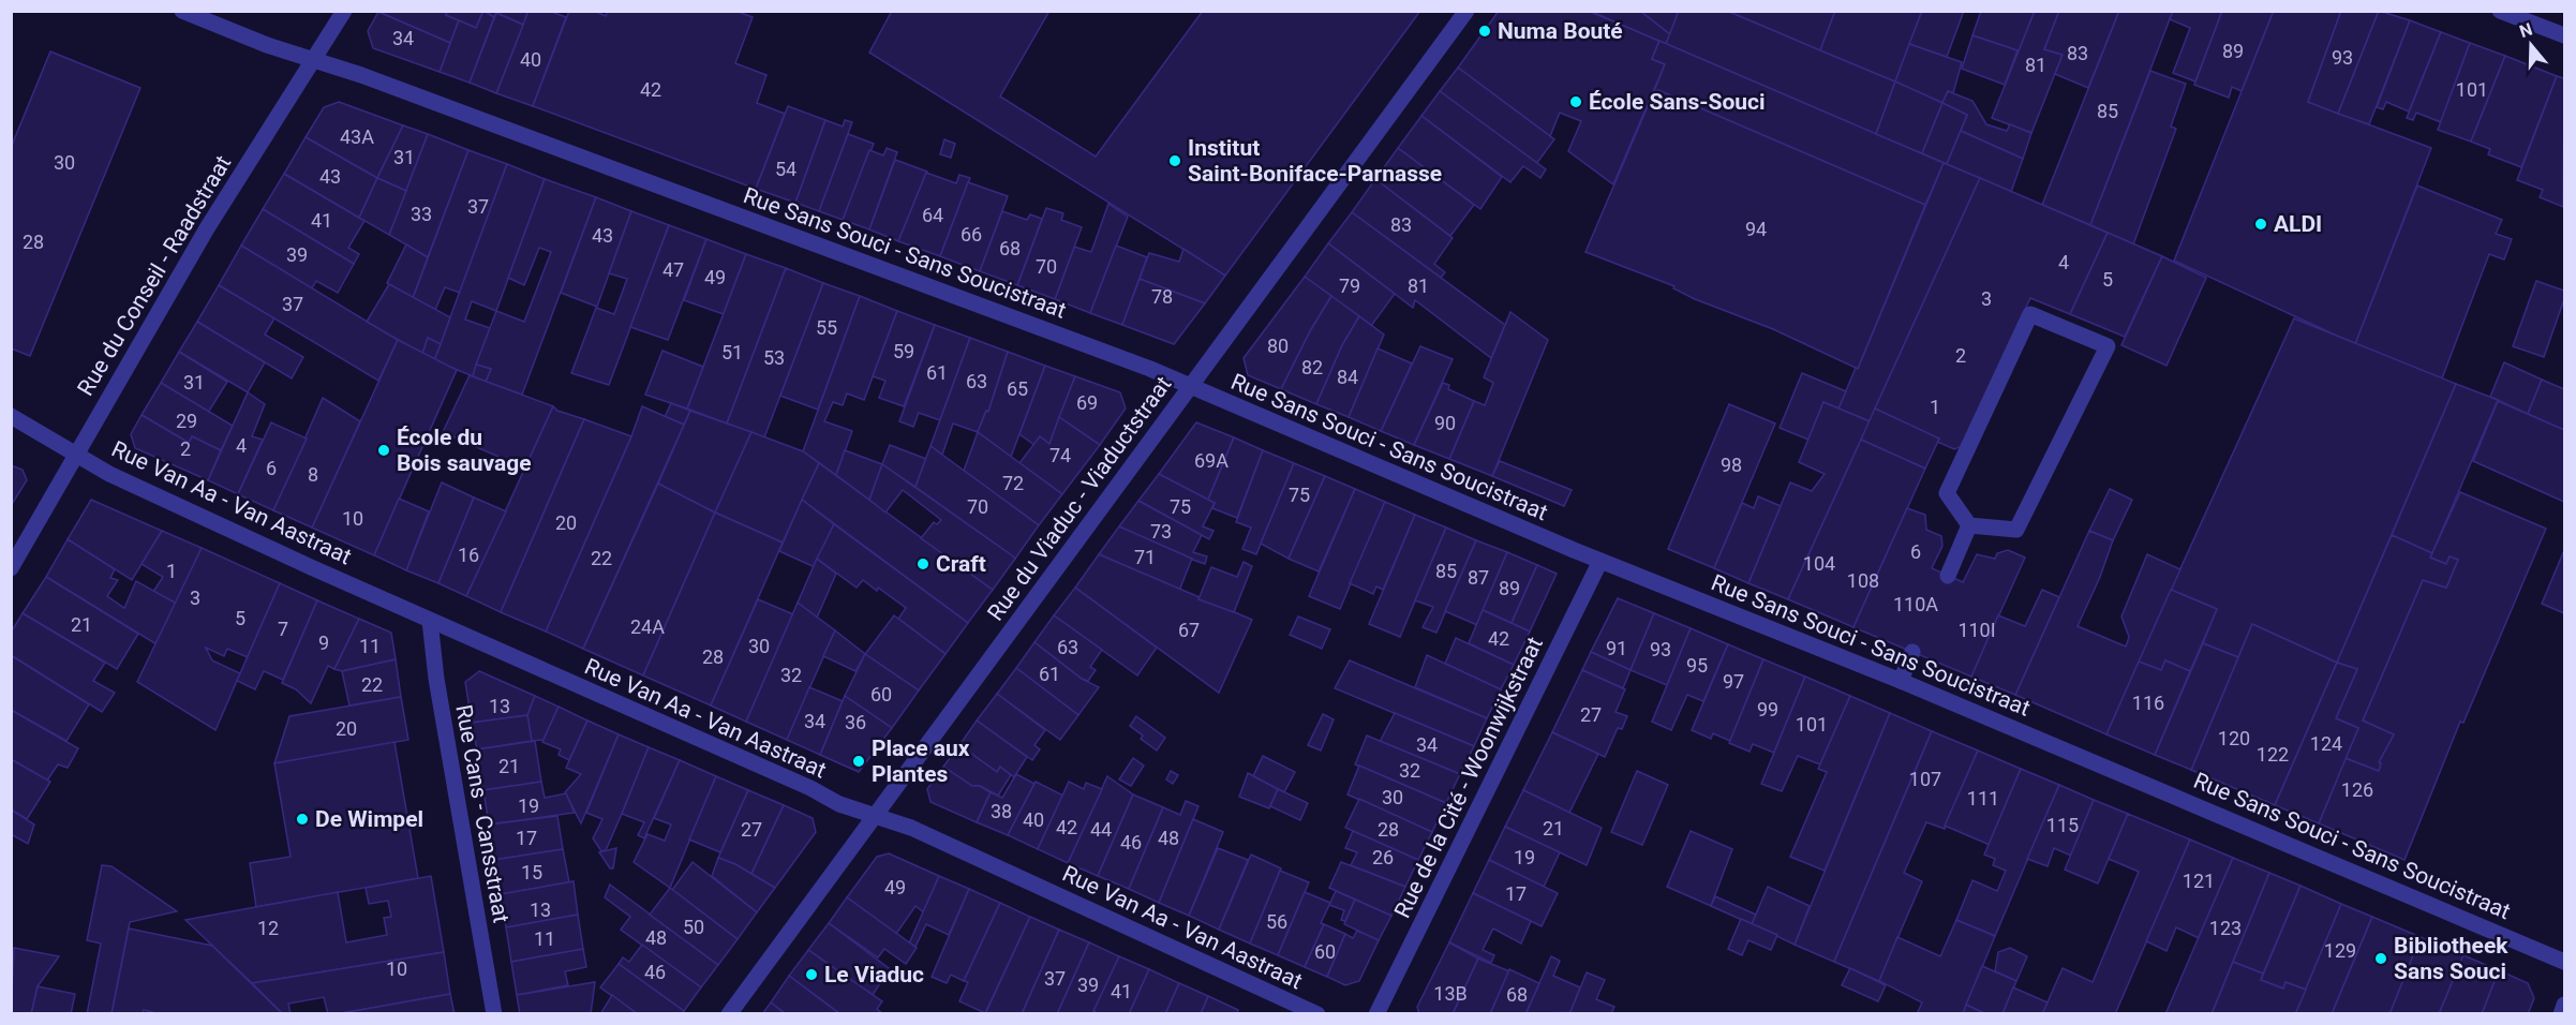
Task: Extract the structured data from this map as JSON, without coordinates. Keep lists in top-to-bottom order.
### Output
{
  "streets": {
    "street": [
      "Rue Sans Souci - Sans Soucistraat",
      "Rue du Conseil - Raadstraat",
      "Rue du Viaduc - Viaductstraat",
      "Rue Van Aa - Van Aastraat",
      "Rue de la Cité - Woonwijkstraat",
      "Rue Cans - Cansstraat"
    ]
  },
  "crossings": [
    ["Rue Sans Souci - Sans Soucistraat", "Rue du Conseil - Raadstraat"],
    ["Rue Sans Souci - Sans Soucistraat", "Rue du Viaduc - Viaductstraat"],
    ["Rue Sans Souci - Sans Soucistraat", "Rue de la Cité - Woonwijkstraat"],
    ["Rue du Conseil - Raadstraat", "Rue Van Aa - Van Aastraat"],
    ["Rue du Viaduc - Viaductstraat", "Rue Van Aa - Van Aastraat"],
    ["Rue Van Aa - Van Aastraat", "Rue Cans - Cansstraat"]
  ],
  "places": [
    "Numa Bouté",
    "École Sans-Souci",
    "Institut Saint-Boniface-Parnasse",
    "ALDI",
    "École du Bois sauvage",
    "Craft",
    "Place aux Plantes",
    "De Wimpel",
    "Bibliotheek Sans Souci",
    "Le Viaduc"
  ],
  "house_numbers": [
    "34",
    "89",
    "83",
    "93",
    "40",
    "81",
    "42",
    "101",
    "85",
    "43A",
    "31",
    "30",
    "54",
    "43",
    "37",
    "33",
    "64",
    "41",
    "83",
    "94",
    "66",
    "43",
    "28",
    "68",
    "39",
    "4",
    "70",
    "47",
    "49",
    "5",
    "79",
    "81",
    "78",
    "3",
    "37",
    "55",
    "80",
    "59",
    "51",
    "2",
    "53",
    "82",
    "61",
    "84",
    "63",
    "31",
    "65",
    "69",
    "1",
    "29",
    "90",
    "4",
    "2",
    "74",
    "69A",
    "98",
    "6",
    "8",
    "72",
    "75",
    "70",
    "75",
    "10",
    "20",
    "73",
    "6",
    "16",
    "71",
    "22",
    "104",
    "1",
    "85",
    "87",
    "108",
    "89",
    "3",
    "110A",
    "5",
    "21",
    "24A",
    "7",
    "67",
    "110I",
    "42",
    "9",
    "11",
    "30",
    "63",
    "91",
    "93",
    "28",
    "95",
    "61",
    "32",
    "97",
    "22",
    "60",
    "116",
    "13",
    "99",
    "27",
    "34",
    "36",
    "101",
    "20",
    "120",
    "124",
    "34",
    "122",
    "21",
    "32",
    "107",
    "126",
    "30",
    "111",
    "19",
    "38",
    "40",
    "115",
    "42",
    "21",
    "27",
    "44",
    "28",
    "17",
    "48",
    "46",
    "26",
    "19",
    "15",
    "121",
    "49",
    "17",
    "13",
    "56",
    "50",
    "12",
    "123",
    "48",
    "11",
    "129",
    "60",
    "10",
    "46",
    "37",
    "39",
    "41",
    "13B",
    "68"
  ],
  "north": "top"
}
